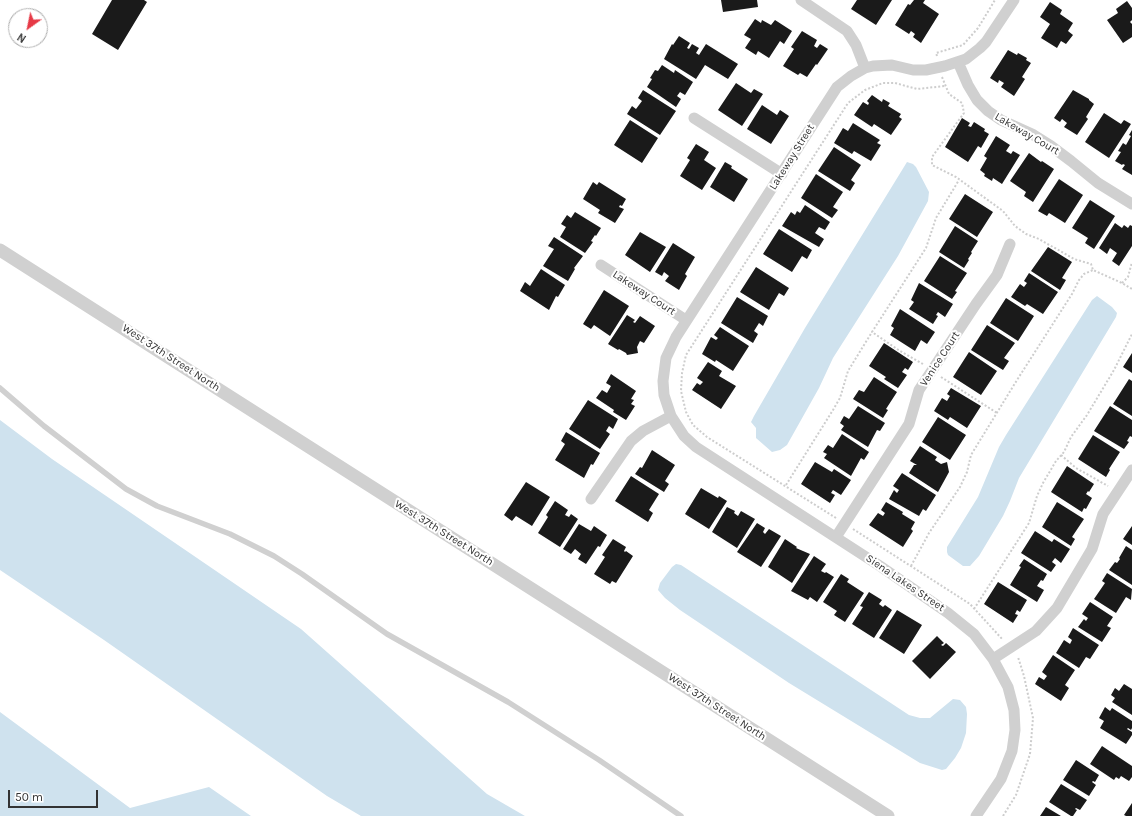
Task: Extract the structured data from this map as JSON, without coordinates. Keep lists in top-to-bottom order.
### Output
{
  "streets": {
    "street": [
      "Lakeway Court",
      "Lakeway Street",
      "West 37th Street North",
      "Venice Court",
      "Siena Lakes Street"
    ]
  },
  "crossings": [
    ["Lakeway Court", "Lakeway Street"],
    ["Lakeway Street", "Siena Lakes Street"],
    ["Venice Court", "Siena Lakes Street"]
  ],
  "scale_bar": "50 m",
  "north": "bottom left"
}
